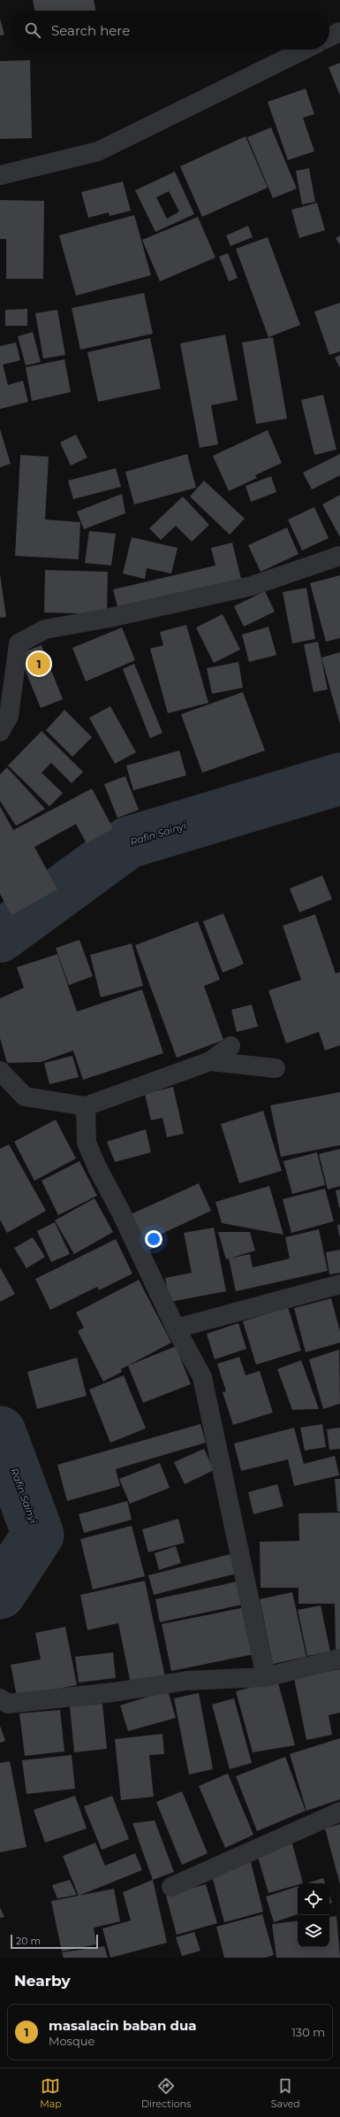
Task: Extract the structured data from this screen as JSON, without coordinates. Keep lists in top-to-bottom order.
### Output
{
  "water": ["Rafin Sainyi"],
  "scale_bar": "20 m",
  "page": {
    "search": "Search here",
    "pins": "1",
    "scale": "20 m",
    "heading": "Nearby",
    "list": [
      {
        "mark": "1",
        "name": "masalacin baban dua",
        "note": "Mosque",
        "value": "130 m"
      }
    ],
    "nav": ["Map", "Directions", "Saved"]
  }
}
